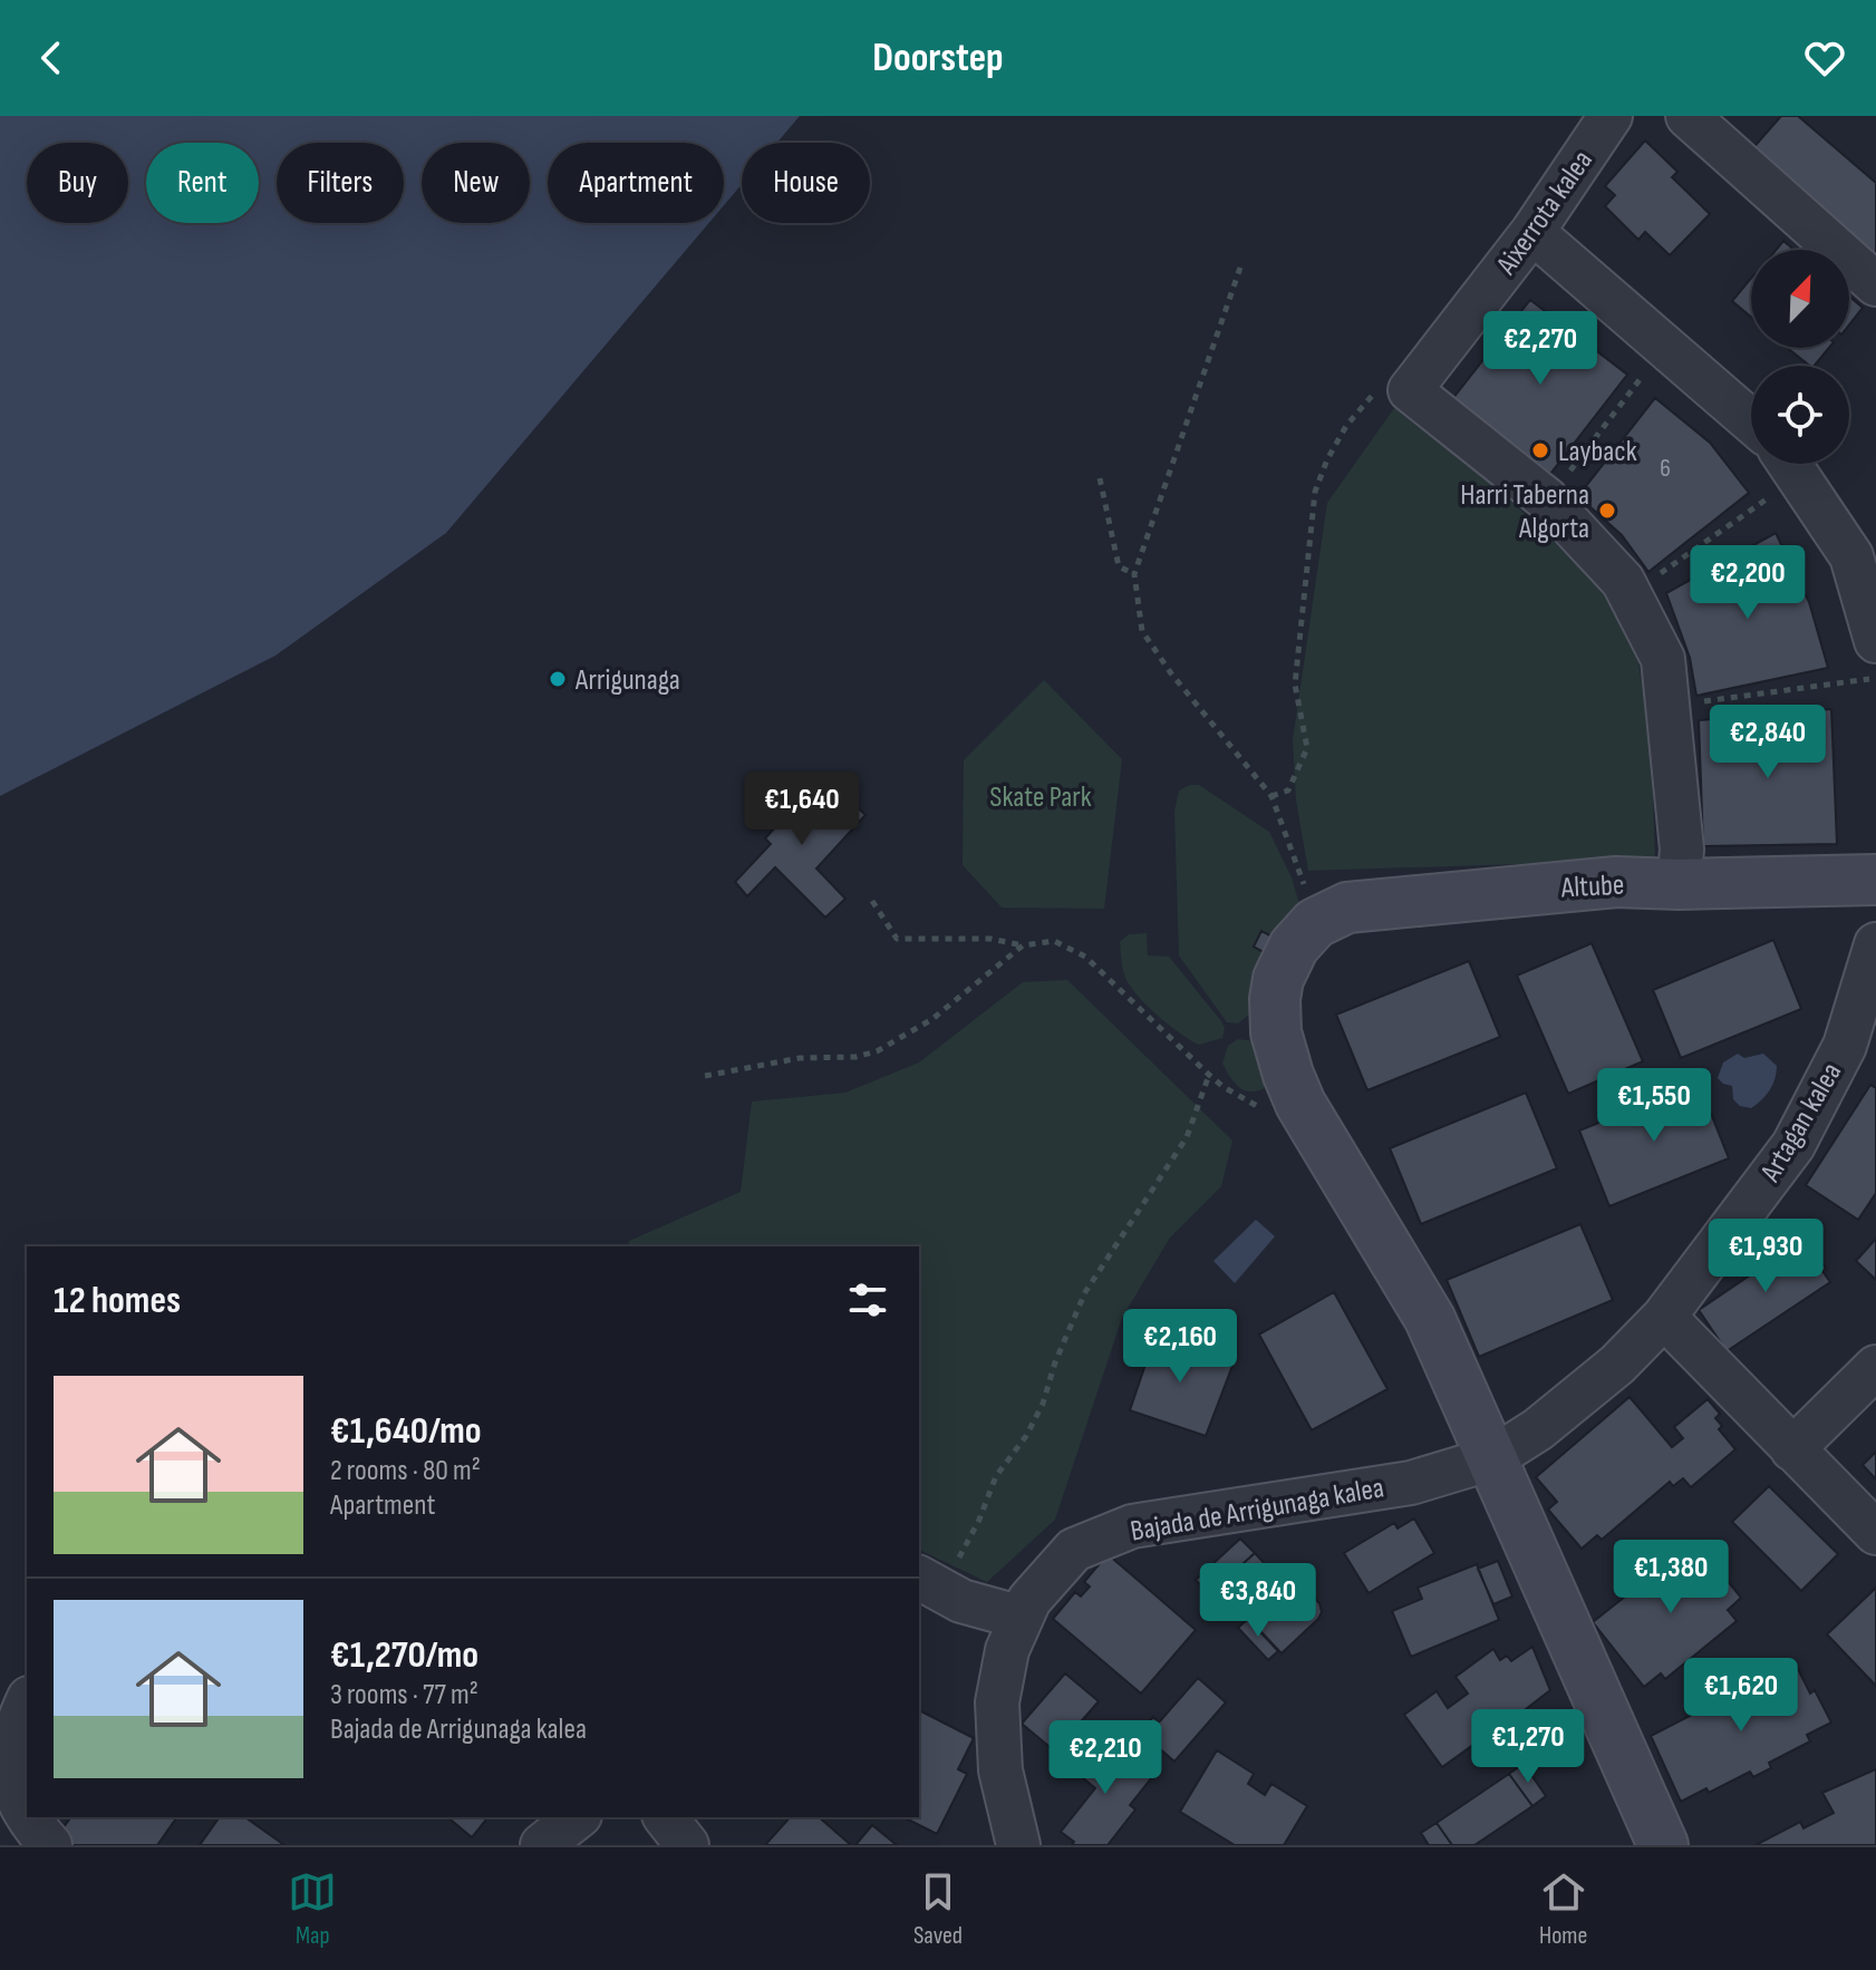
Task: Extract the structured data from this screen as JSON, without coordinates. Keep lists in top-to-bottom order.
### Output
{
  "streets": {
    "street": [
      "Aixerrota kalea",
      "Altube",
      "Artagan kalea",
      "Bajada de Arrigunaga kalea"
    ]
  },
  "crossings": [
    ["Aixerrota kalea", "Altube"],
    ["Artagan kalea", "Bajada de Arrigunaga kalea"]
  ],
  "parks": ["Skate Park"],
  "places": ["Layback", "Harri Taberna Algorta", "Arrigunaga"],
  "house_numbers": ["6"],
  "north": "top right",
  "page": {
    "header": "Doorstep",
    "chip": [
      "Buy",
      "Rent",
      "Filters",
      "New",
      "Apartment",
      "House"
    ],
    "price": [
      "€2,270",
      "€2,200",
      "€2,840",
      "€1,640",
      "€1,550",
      "€1,930",
      "€2,160",
      "€1,380",
      "€3,840",
      "€1,620",
      "€1,270",
      "€2,210"
    ],
    "heading": "12 homes",
    "list": [
      {
        "name": "€1,640/mo",
        "note": "2 rooms · 80 m² · Apartment"
      },
      {
        "name": "€1,270/mo",
        "note": "3 rooms · 77 m² · Bajada de Arrigunaga kalea"
      }
    ],
    "tabs": ["Map", "Saved", "Home"]
  }
}
